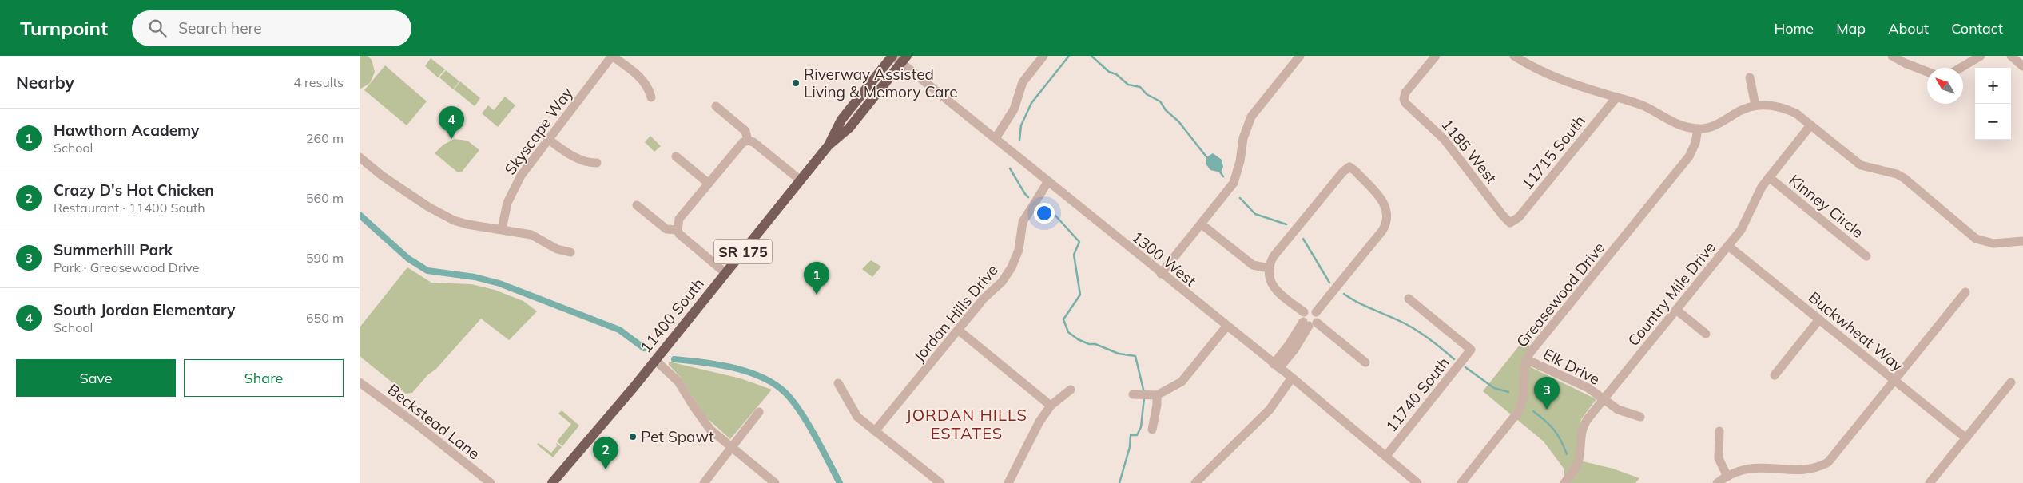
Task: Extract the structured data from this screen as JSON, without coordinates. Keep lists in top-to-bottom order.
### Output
{
  "streets": {
    "main road": ["SR 175", "11400 South"],
    "street": [
      "Skyscape Way",
      "1185 West",
      "11715 South",
      "Kinney Circle",
      "1300 West",
      "Country Mile Drive",
      "Greasewood Drive",
      "Jordan Hills Drive",
      "Buckwheat Way",
      "Elk Drive",
      "11740 South",
      "Beckstead Lane"
    ]
  },
  "crossings": [
    ["1185 West", "11715 South"],
    ["Kinney Circle", "Country Mile Drive"],
    ["1300 West", "Jordan Hills Drive"],
    ["1300 West", "11400 South"],
    ["1300 West", "11740 South"],
    ["Country Mile Drive", "Buckwheat Way"],
    ["Country Mile Drive", "Elk Drive"],
    ["Greasewood Drive", "Elk Drive"]
  ],
  "districts": ["JORDAN HILLS ESTATES"],
  "places": ["Riverway Assisted Living & Memory Care", "Pet Spawt"],
  "north": "top left",
  "page": {
    "header": "Turnpoint",
    "search": "Search here",
    "nav": [
      "Home",
      "Map",
      "About",
      "Contact"
    ],
    "heading": ["Nearby", "4 results"],
    "map_buttons": ["+", "−"],
    "pins": [
      "4",
      "1",
      "3",
      "2"
    ],
    "list": [
      {
        "mark": "1",
        "name": "Hawthorn Academy",
        "note": "School",
        "value": "260 m"
      },
      {
        "mark": "2",
        "name": "Crazy D's Hot Chicken",
        "note": "Restaurant · 11400 South",
        "value": "560 m"
      },
      {
        "mark": "3",
        "name": "Summerhill Park",
        "note": "Park · Greasewood Drive",
        "value": "590 m"
      },
      {
        "mark": "4",
        "name": "South Jordan Elementary",
        "note": "School",
        "value": "650 m"
      }
    ],
    "buttons": ["Save", "Share"]
  }
}
